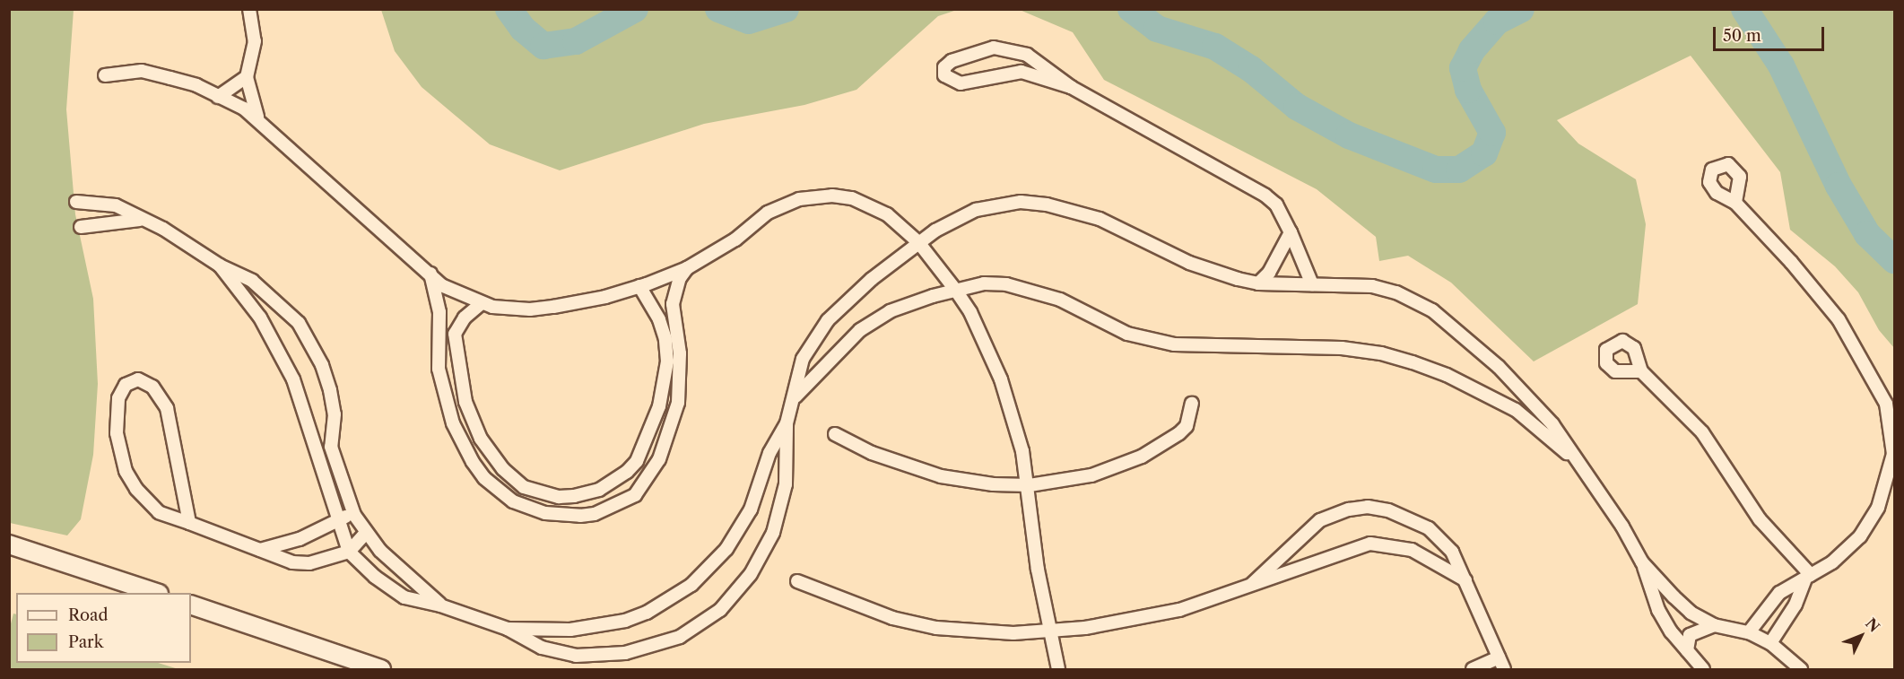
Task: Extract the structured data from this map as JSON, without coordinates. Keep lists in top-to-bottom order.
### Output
{
  "legend": ["Road", "Park"],
  "scale_bar": "50 m",
  "north": "top right"
}
